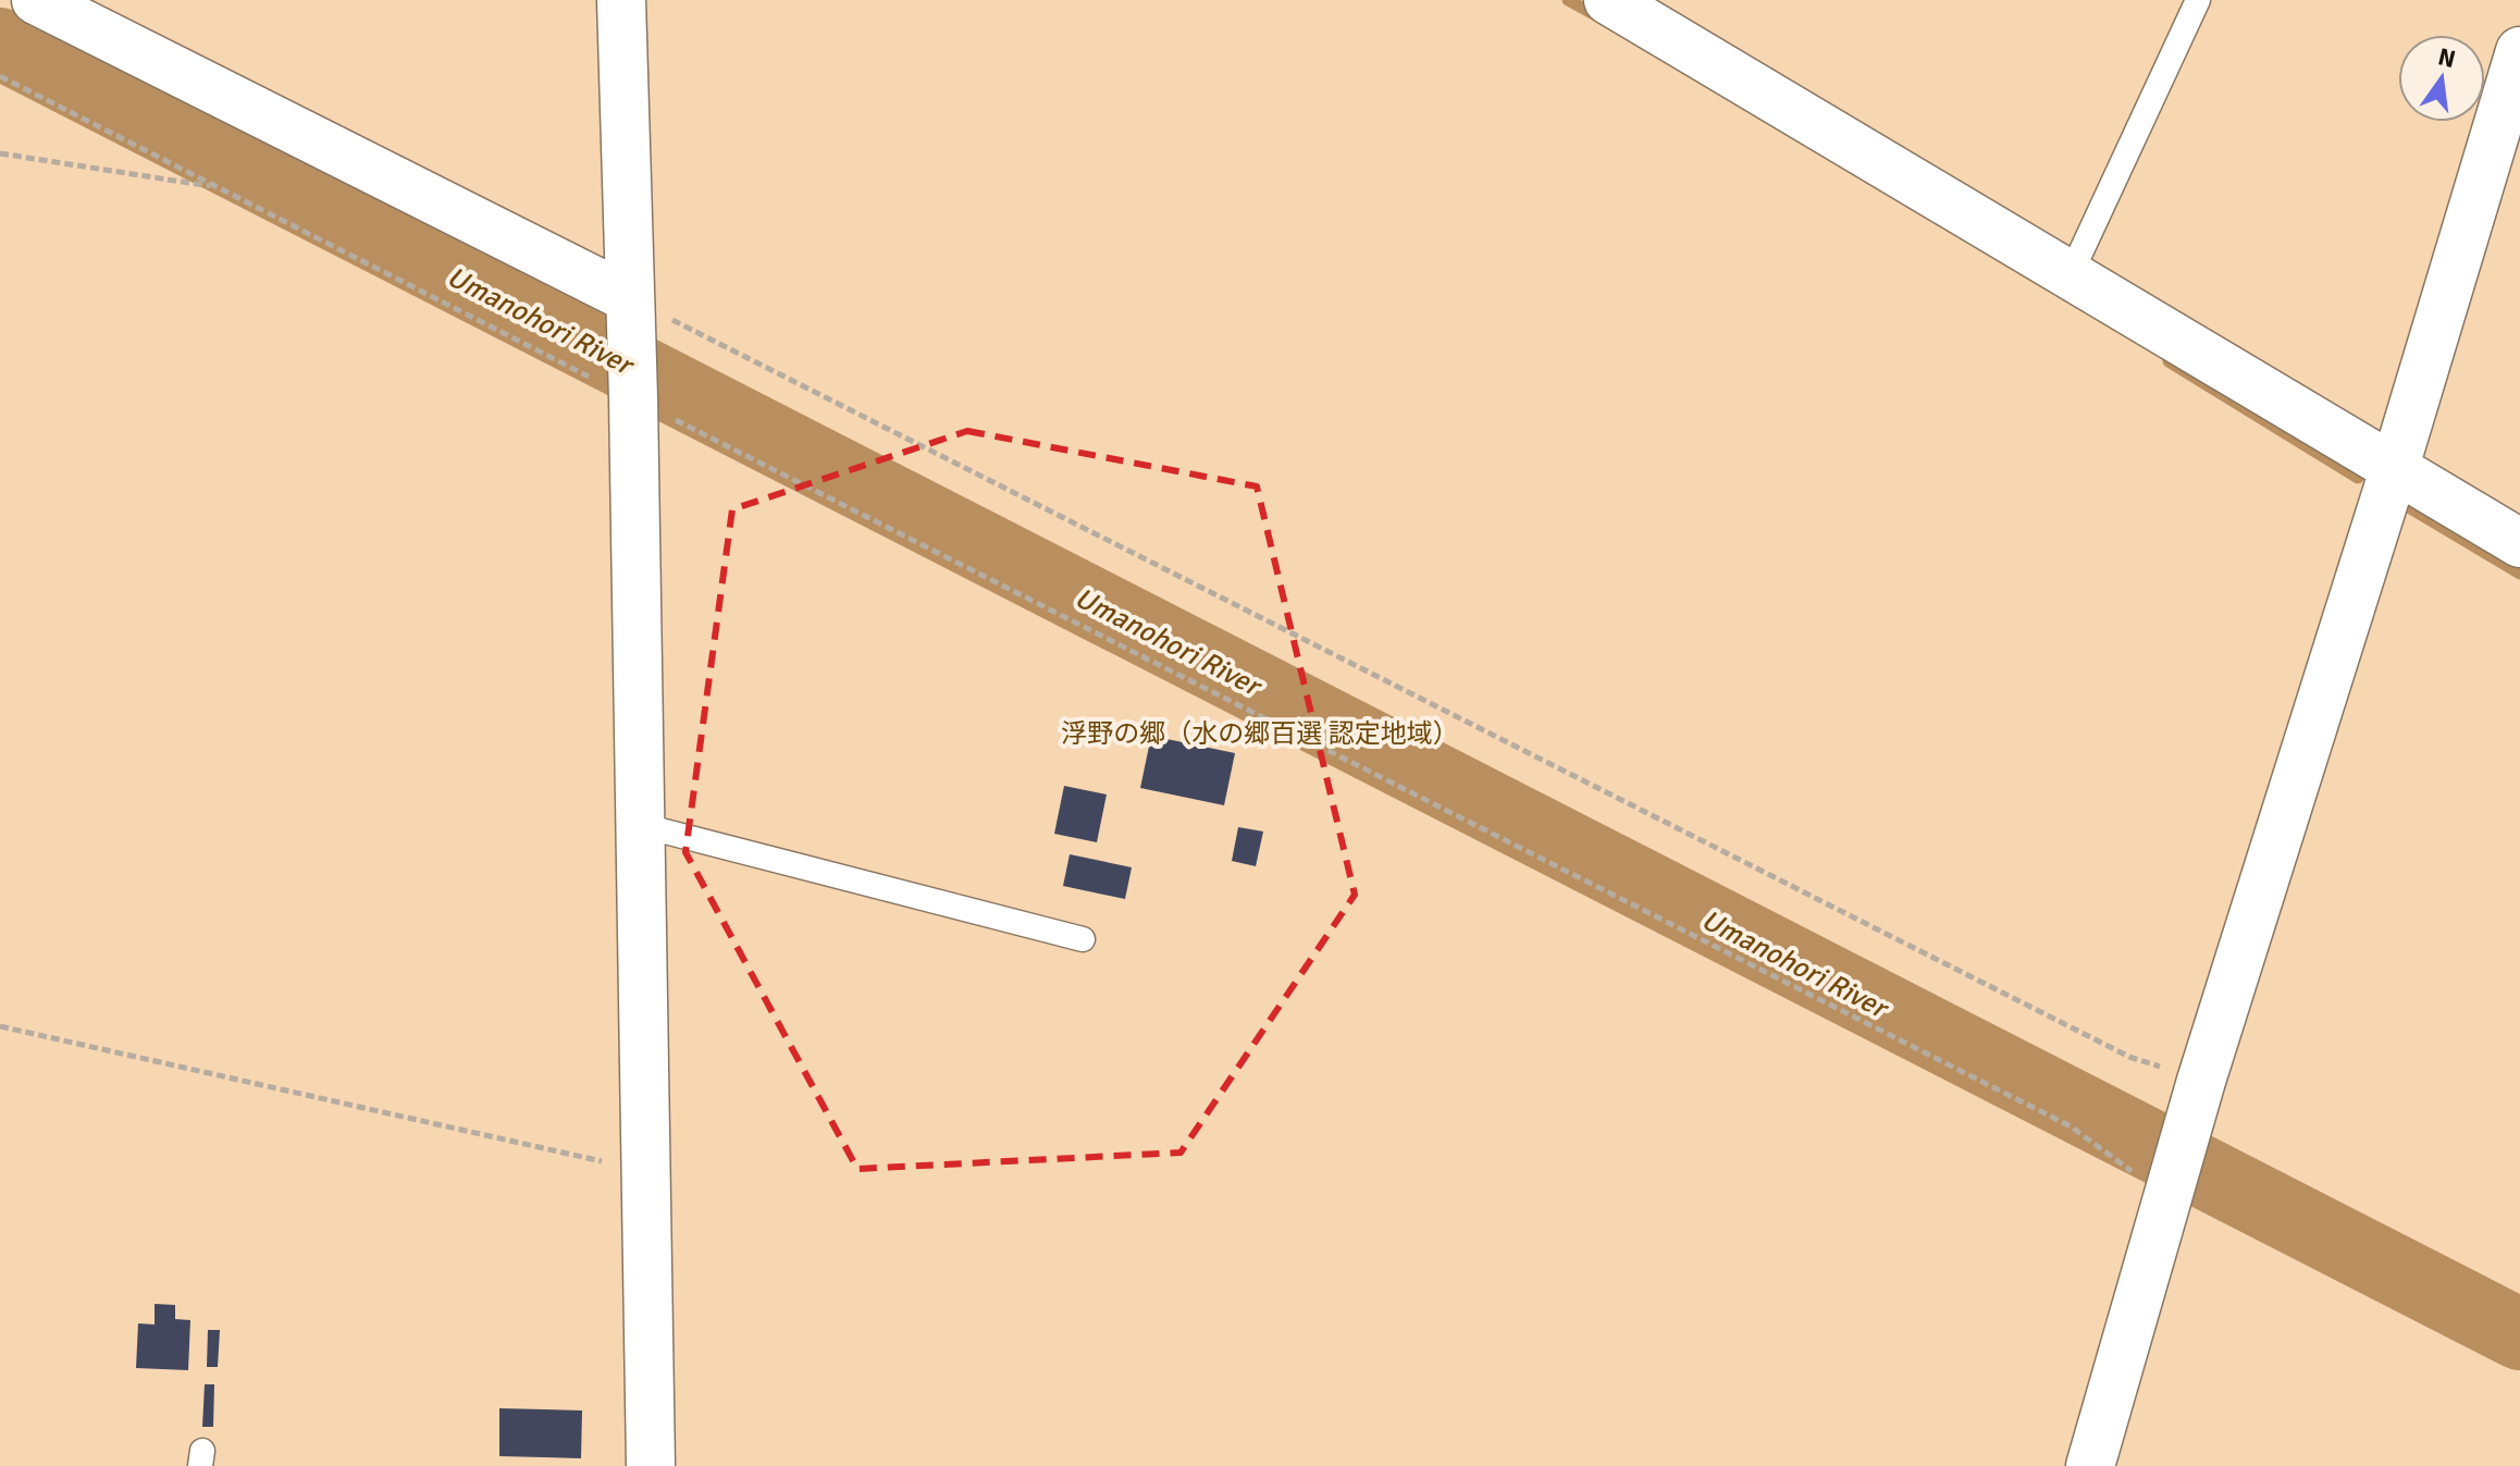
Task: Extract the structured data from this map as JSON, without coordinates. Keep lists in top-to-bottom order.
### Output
{
  "water": ["Umanohori River"],
  "parks": ["浮野の郷（水の郷百選 認定地域）"],
  "north": "top"
}
